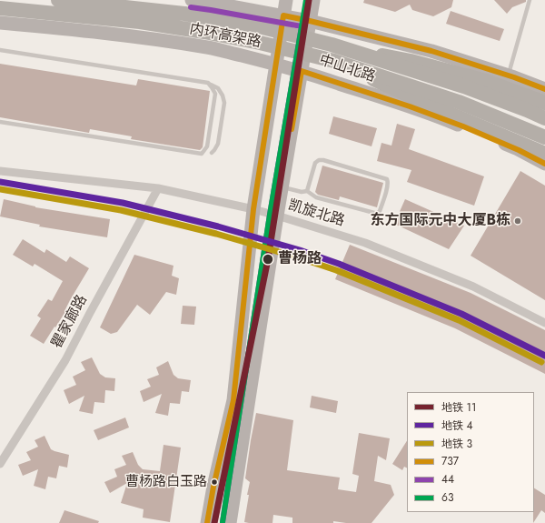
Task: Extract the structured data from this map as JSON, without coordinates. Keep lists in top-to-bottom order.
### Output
{
  "streets": {
    "highway": ["内环高架路"],
    "main road": ["中山北路"],
    "street": ["凯旋北路", "瞿家廊路"]
  },
  "crossings": [
    ["凯旋北路", "瞿家廊路"]
  ],
  "places": ["东方国际元中大厦B栋", "曹杨路", "曹杨路白玉路"],
  "lines": [
    "metro line 11",
    "transit line 63",
    "transit line 44",
    "transit line 737",
    "metro line 4",
    "metro line 3"
  ],
  "legend": [
    "地铁 11",
    "地铁 4",
    "地铁 3",
    "737",
    "44",
    "63"
  ]
}
